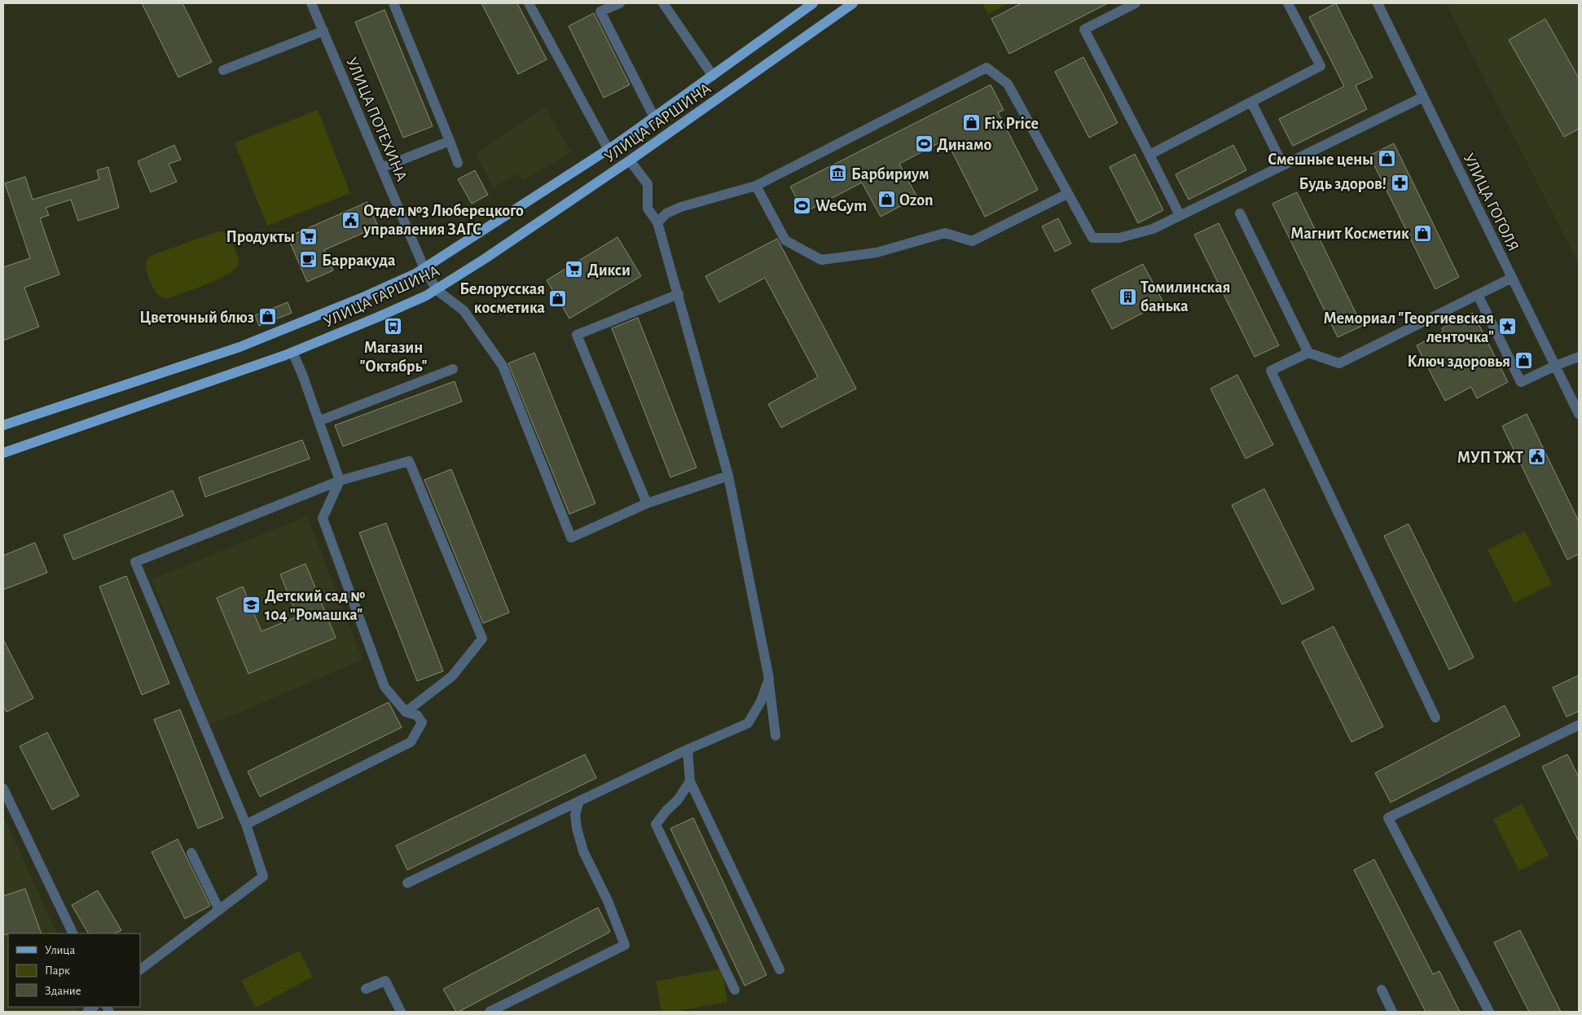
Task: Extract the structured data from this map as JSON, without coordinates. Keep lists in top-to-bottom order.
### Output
{
  "streets": {
    "main road": ["УЛИЦА ГАРШИНА"],
    "street": ["УЛИЦА ПОТЕХИНА", "УЛИЦА ГОГОЛЯ"]
  },
  "crossings": [
    ["УЛИЦА ПОТЕХИНА", "УЛИЦА ГАРШИНА"]
  ],
  "places": {
    "shop": [
      "Fix Price",
      "Смешные цены",
      "Ozon",
      "Магнит Косметик",
      "Белорусская косметика",
      "Цветочный блюз",
      "Ключ здоровья"
    ],
    "sports": ["Динамо", "WeGym"],
    "museum": ["Барбириум"],
    "pharmacy": ["Будь здоров!"],
    "public building": ["Отдел №3 Люберецкого управления ЗАГС", "МУП ТЖТ"],
    "supermarket": ["Продукты", "Дикси"],
    "cafe": ["Барракуда"],
    "building": ["Томилинская банька"],
    "bus stop": ["Магазин \"Октябрь\""],
    "place": ["Мемориал \"Георгиевская ленточка\""],
    "school or university": ["Детский сад № 104 \"Ромашка\""]
  },
  "legend": ["Улица", "Парк", "Здание"]
}
